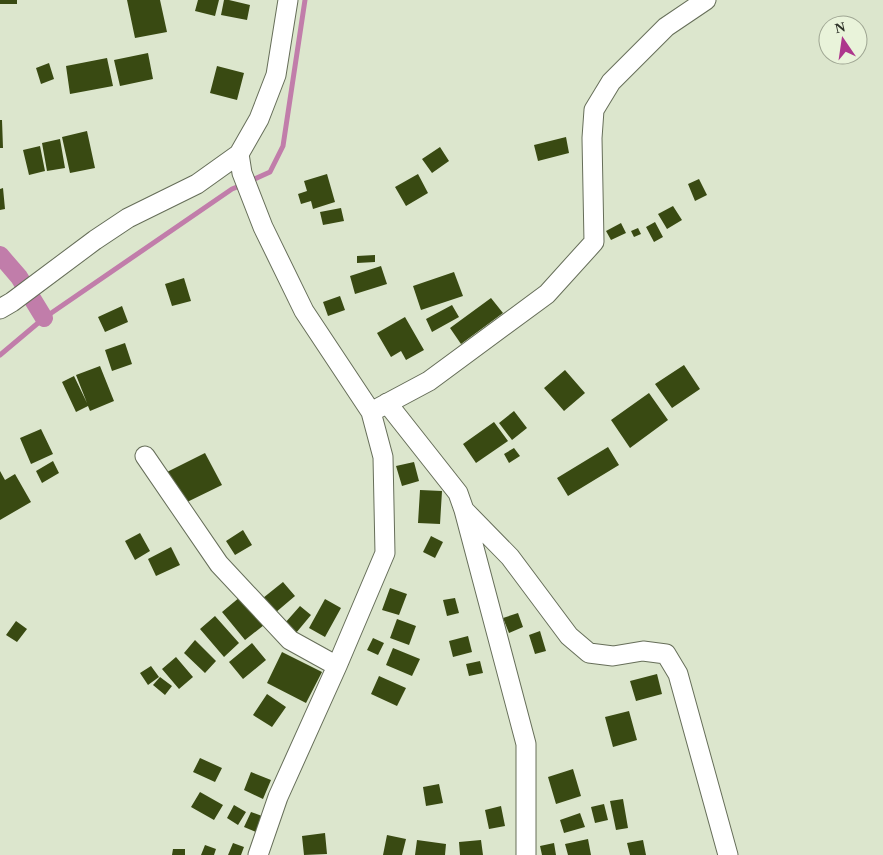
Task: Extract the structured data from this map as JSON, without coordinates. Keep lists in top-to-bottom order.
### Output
{
  "north": "top"
}
